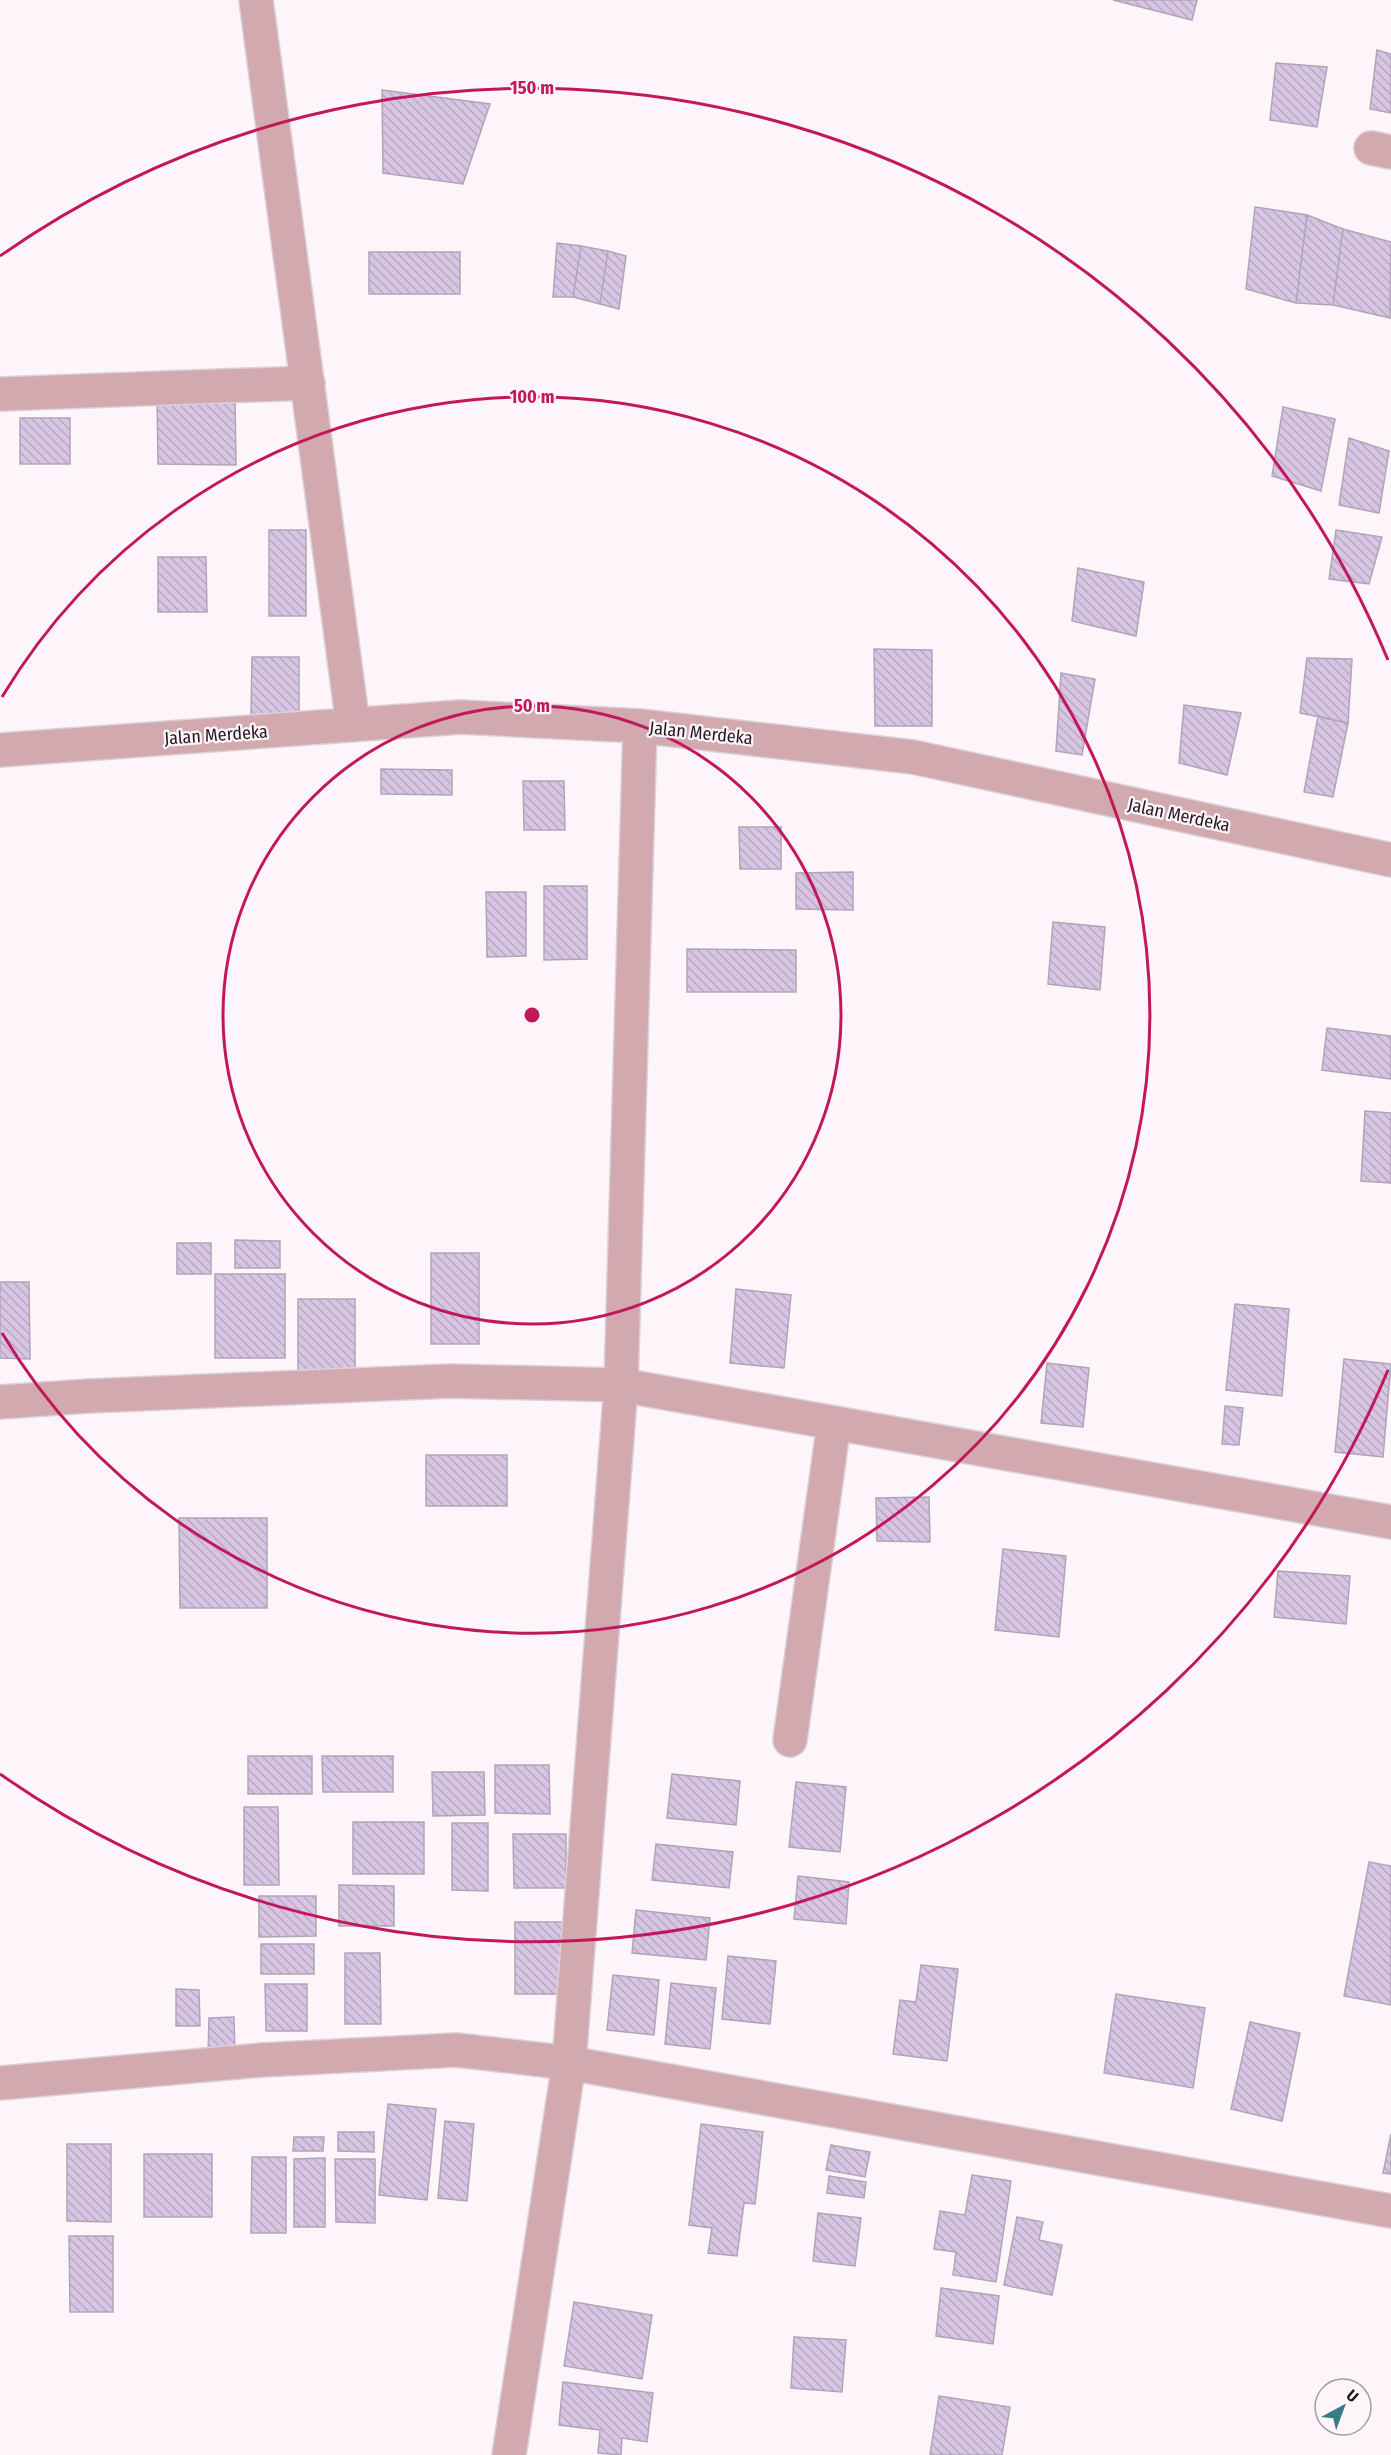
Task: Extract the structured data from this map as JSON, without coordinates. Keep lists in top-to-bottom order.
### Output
{
  "streets": {
    "street": ["Jalan Merdeka"]
  },
  "north": "top right",
  "rings": ["150 m", "100 m", "50 m"]
}
